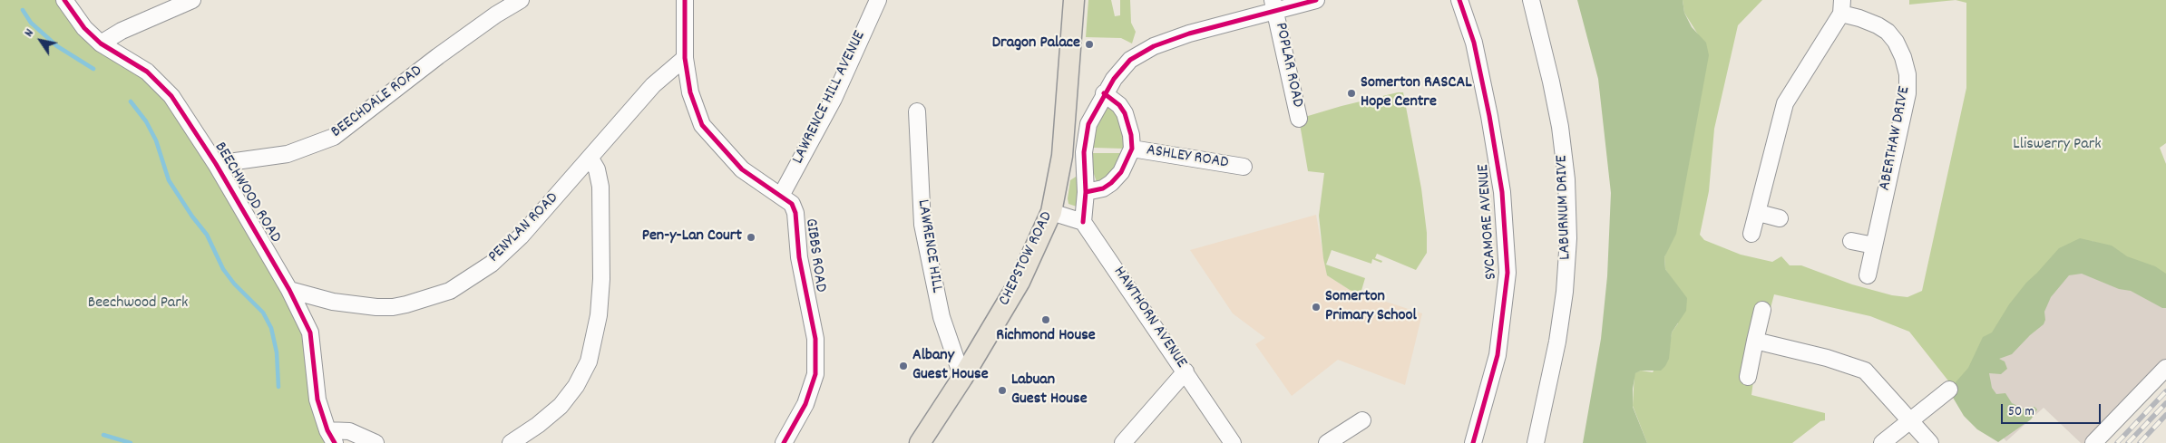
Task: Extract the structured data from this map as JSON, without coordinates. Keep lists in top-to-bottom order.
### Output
{
  "streets": {
    "main road": ["CHEPSTOW ROAD"],
    "street": [
      "POPLAR ROAD",
      "LAWRENCE HILL AVENUE",
      "BEECHDALE ROAD",
      "ABERTHAW DRIVE",
      "ASHLEY ROAD",
      "BEECHWOOD ROAD",
      "LABURNUM DRIVE",
      "SYCAMORE AVENUE",
      "PENYLAN ROAD",
      "LAWRENCE HILL",
      "GIBBS ROAD",
      "HAWTHORN AVENUE"
    ]
  },
  "crossings": [
    ["LAWRENCE HILL AVENUE", "GIBBS ROAD"],
    ["BEECHDALE ROAD", "BEECHWOOD ROAD"],
    ["BEECHWOOD ROAD", "PENYLAN ROAD"],
    ["PENYLAN ROAD", "GIBBS ROAD"],
    ["LAWRENCE HILL", "CHEPSTOW ROAD"]
  ],
  "parks": ["Lliswerry Park", "Beechwood Park"],
  "places": [
    "Dragon Palace",
    "Somerton RASCAL Hope Centre",
    "Pen-y-Lan Court",
    "Somerton Primary School",
    "Richmond House",
    "Albany Guest House",
    "Labuan Guest House"
  ],
  "scale_bar": "50 m",
  "north": "top left"
}
